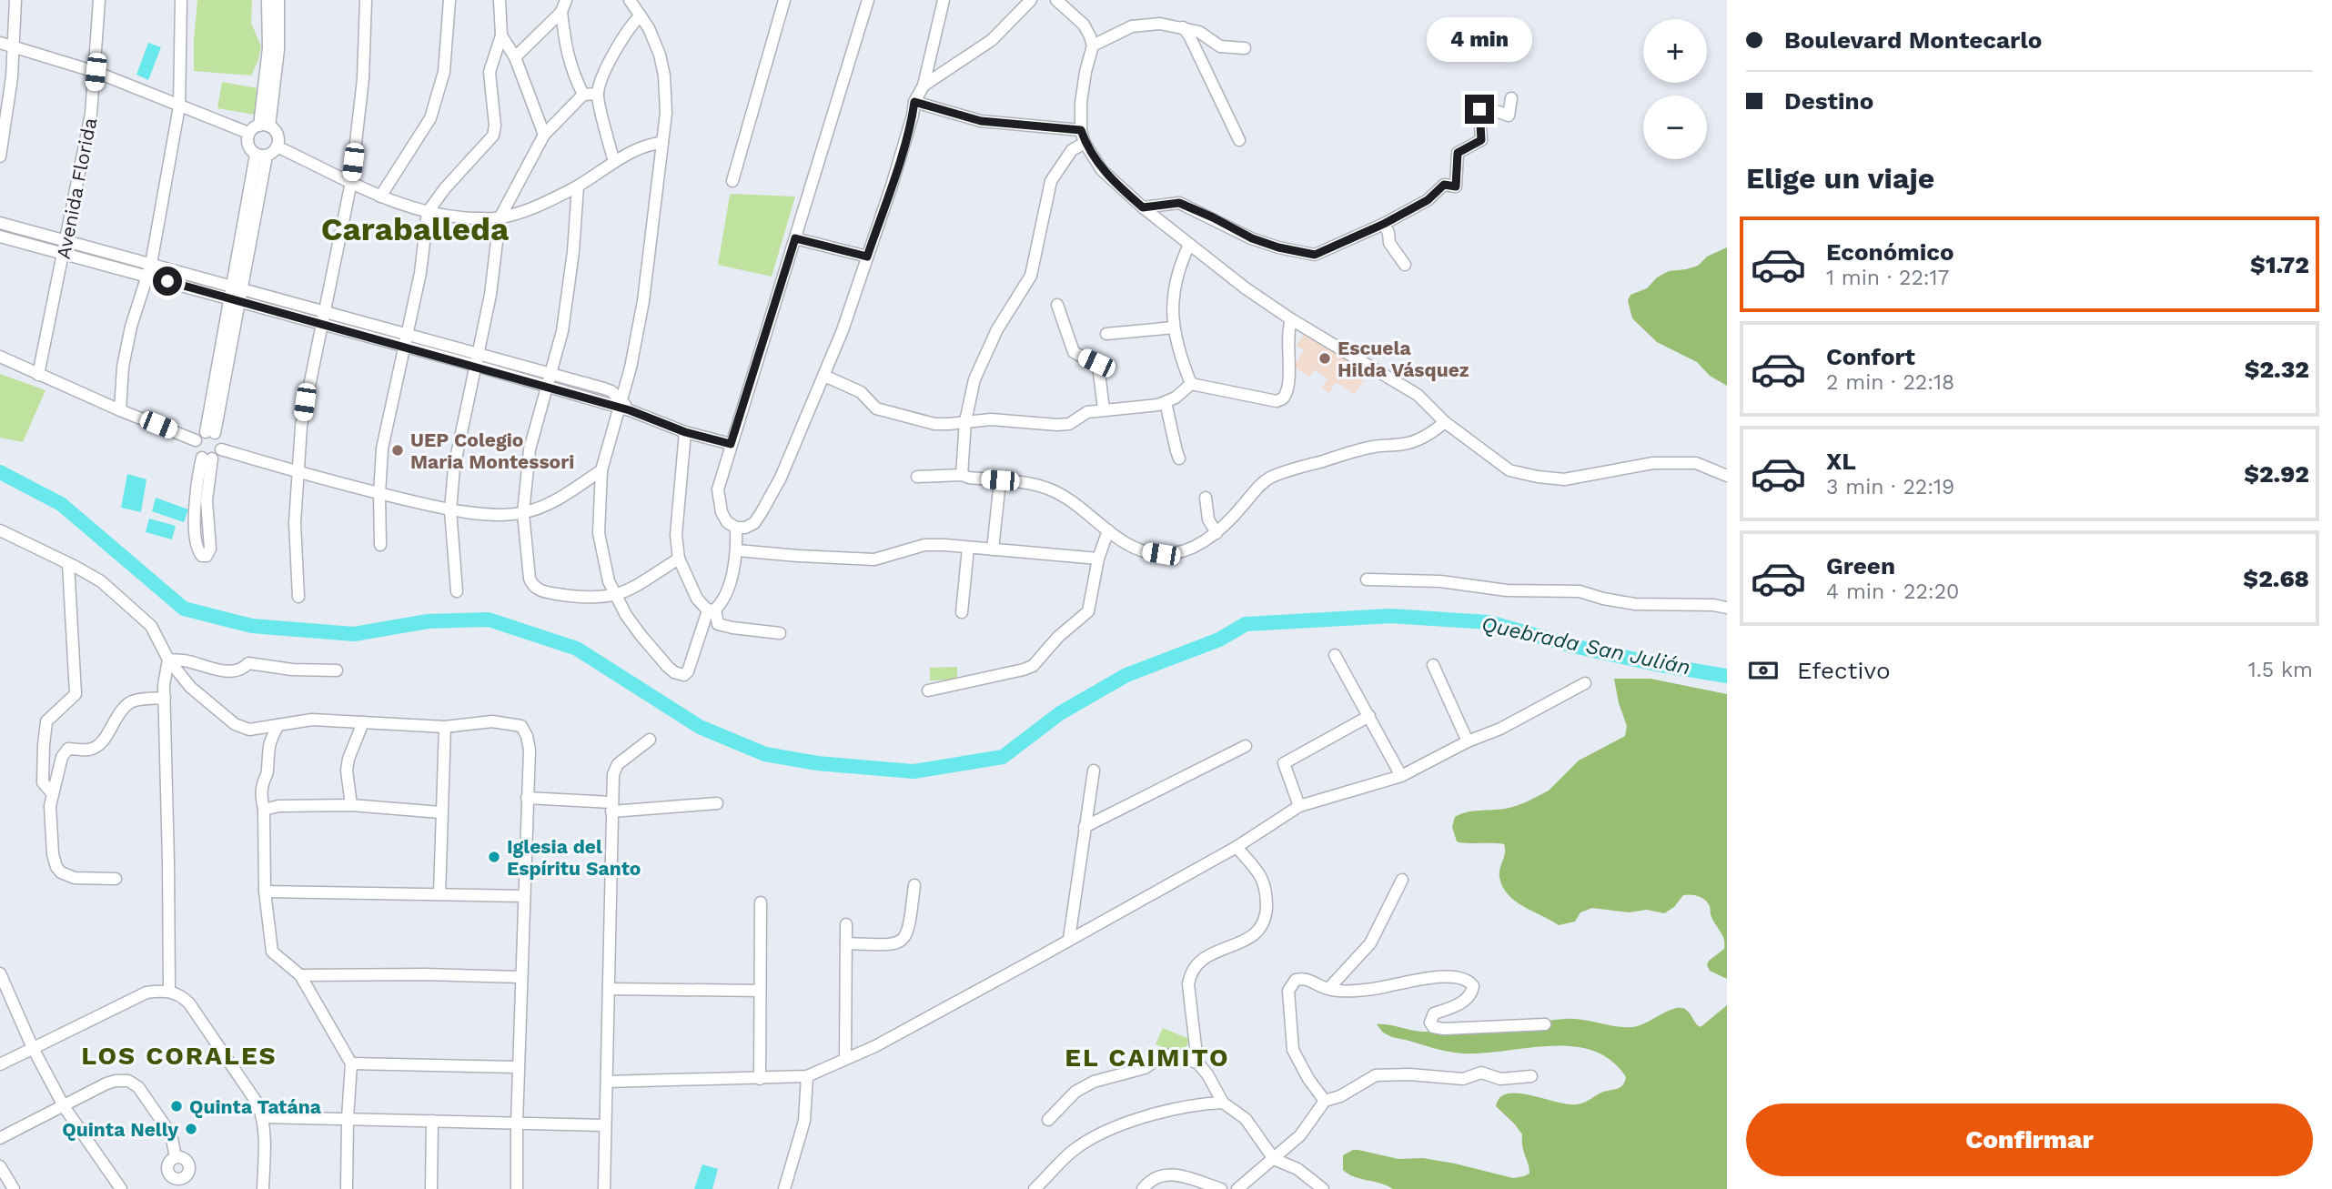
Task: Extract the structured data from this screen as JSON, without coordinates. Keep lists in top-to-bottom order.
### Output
{
  "streets": {
    "street": ["Avenida Florida"]
  },
  "districts": ["Caraballeda", "LOS CORALES", "EL CAIMITO"],
  "water": ["Quebrada San Julián"],
  "places": [
    "Escuela Hilda Vásquez",
    "UEP Colegio Maria Montessori",
    "Iglesia del Espíritu Santo",
    "Quinta Tatána",
    "Quinta Nelly"
  ],
  "page": {
    "banner": ["Boulevard Montecarlo", "Destino"],
    "bubble": "4 min",
    "map_buttons": ["+", "−"],
    "heading": "Elige un viaje",
    "list": [
      {
        "name": "Económico",
        "note": "1 min · 22:17",
        "value": "$1.72"
      },
      {
        "name": "Confort",
        "note": "2 min · 22:18",
        "value": "$2.32"
      },
      {
        "name": "XL",
        "note": "3 min · 22:19",
        "value": "$2.92"
      },
      {
        "name": "Green",
        "note": "4 min · 22:20",
        "value": "$2.68"
      }
    ],
    "pay": ["Efectivo", "1.5 km"],
    "buttons": "Confirmar"
  }
}
